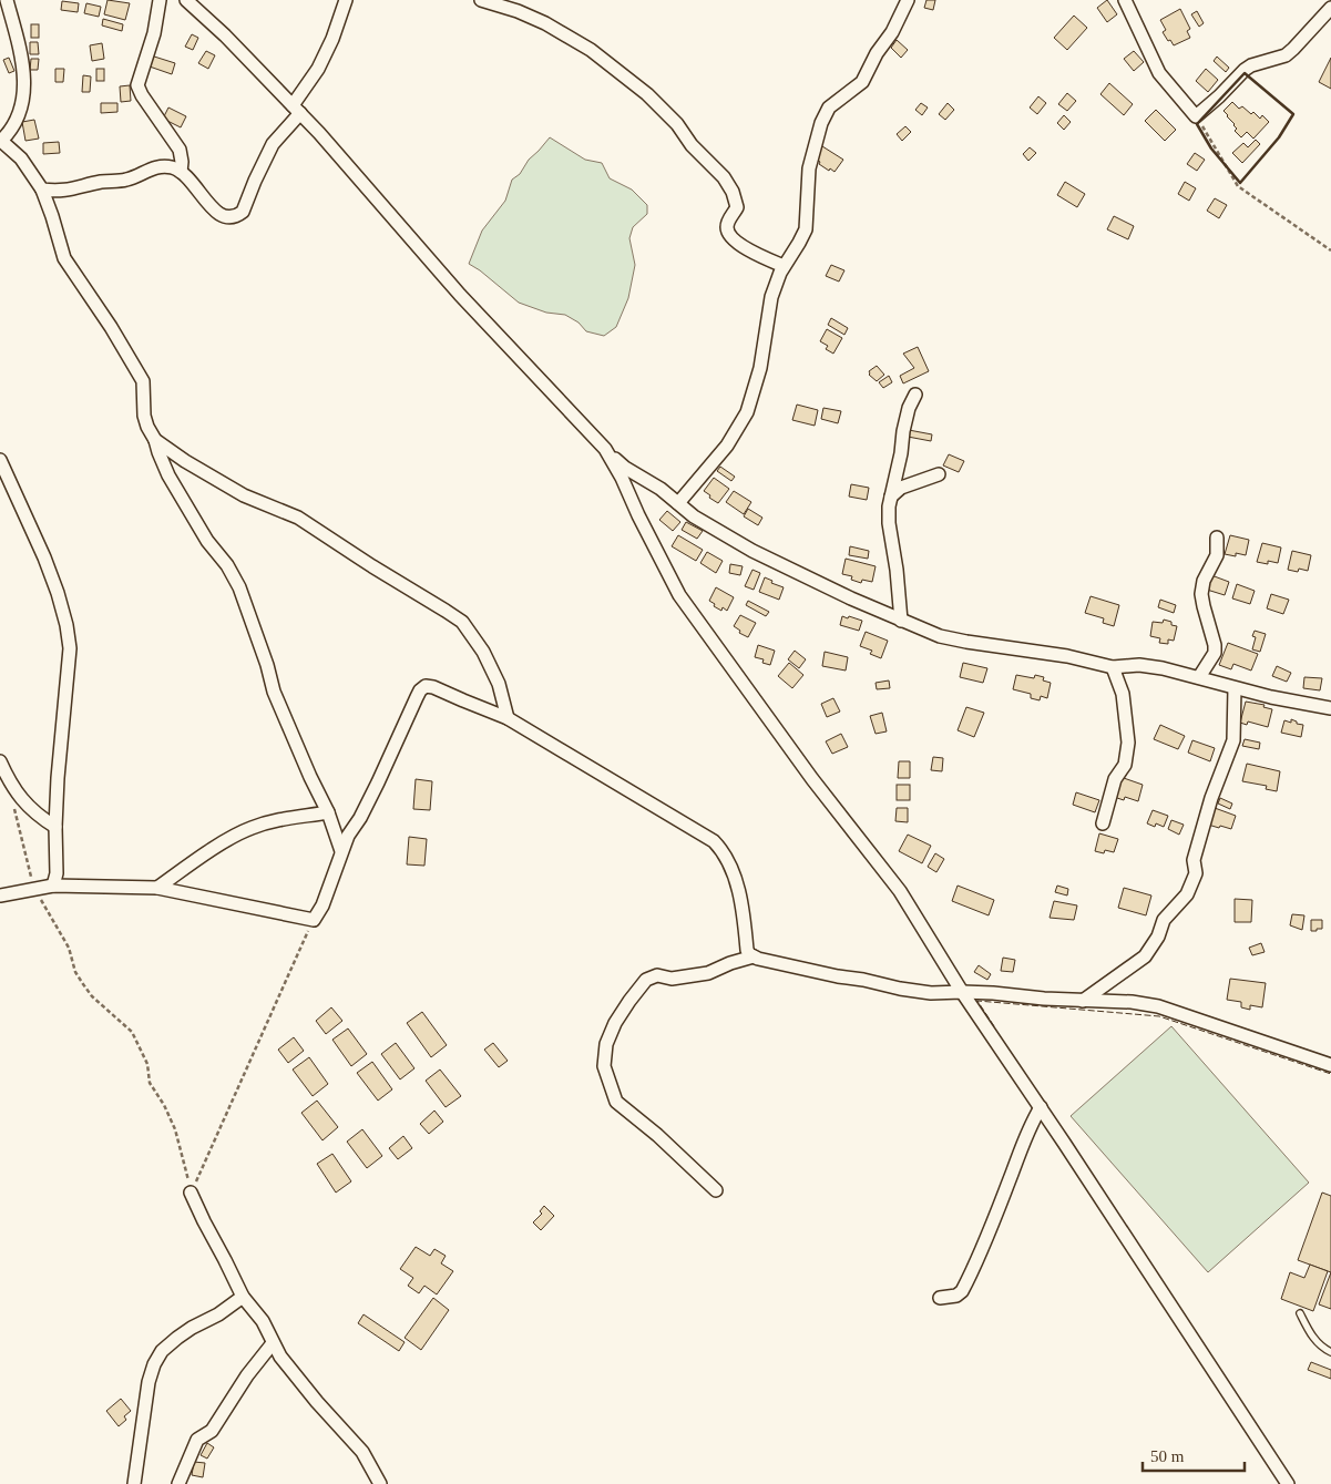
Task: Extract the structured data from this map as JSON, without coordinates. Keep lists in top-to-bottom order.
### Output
{
  "scale_bar": "50 m"
}
